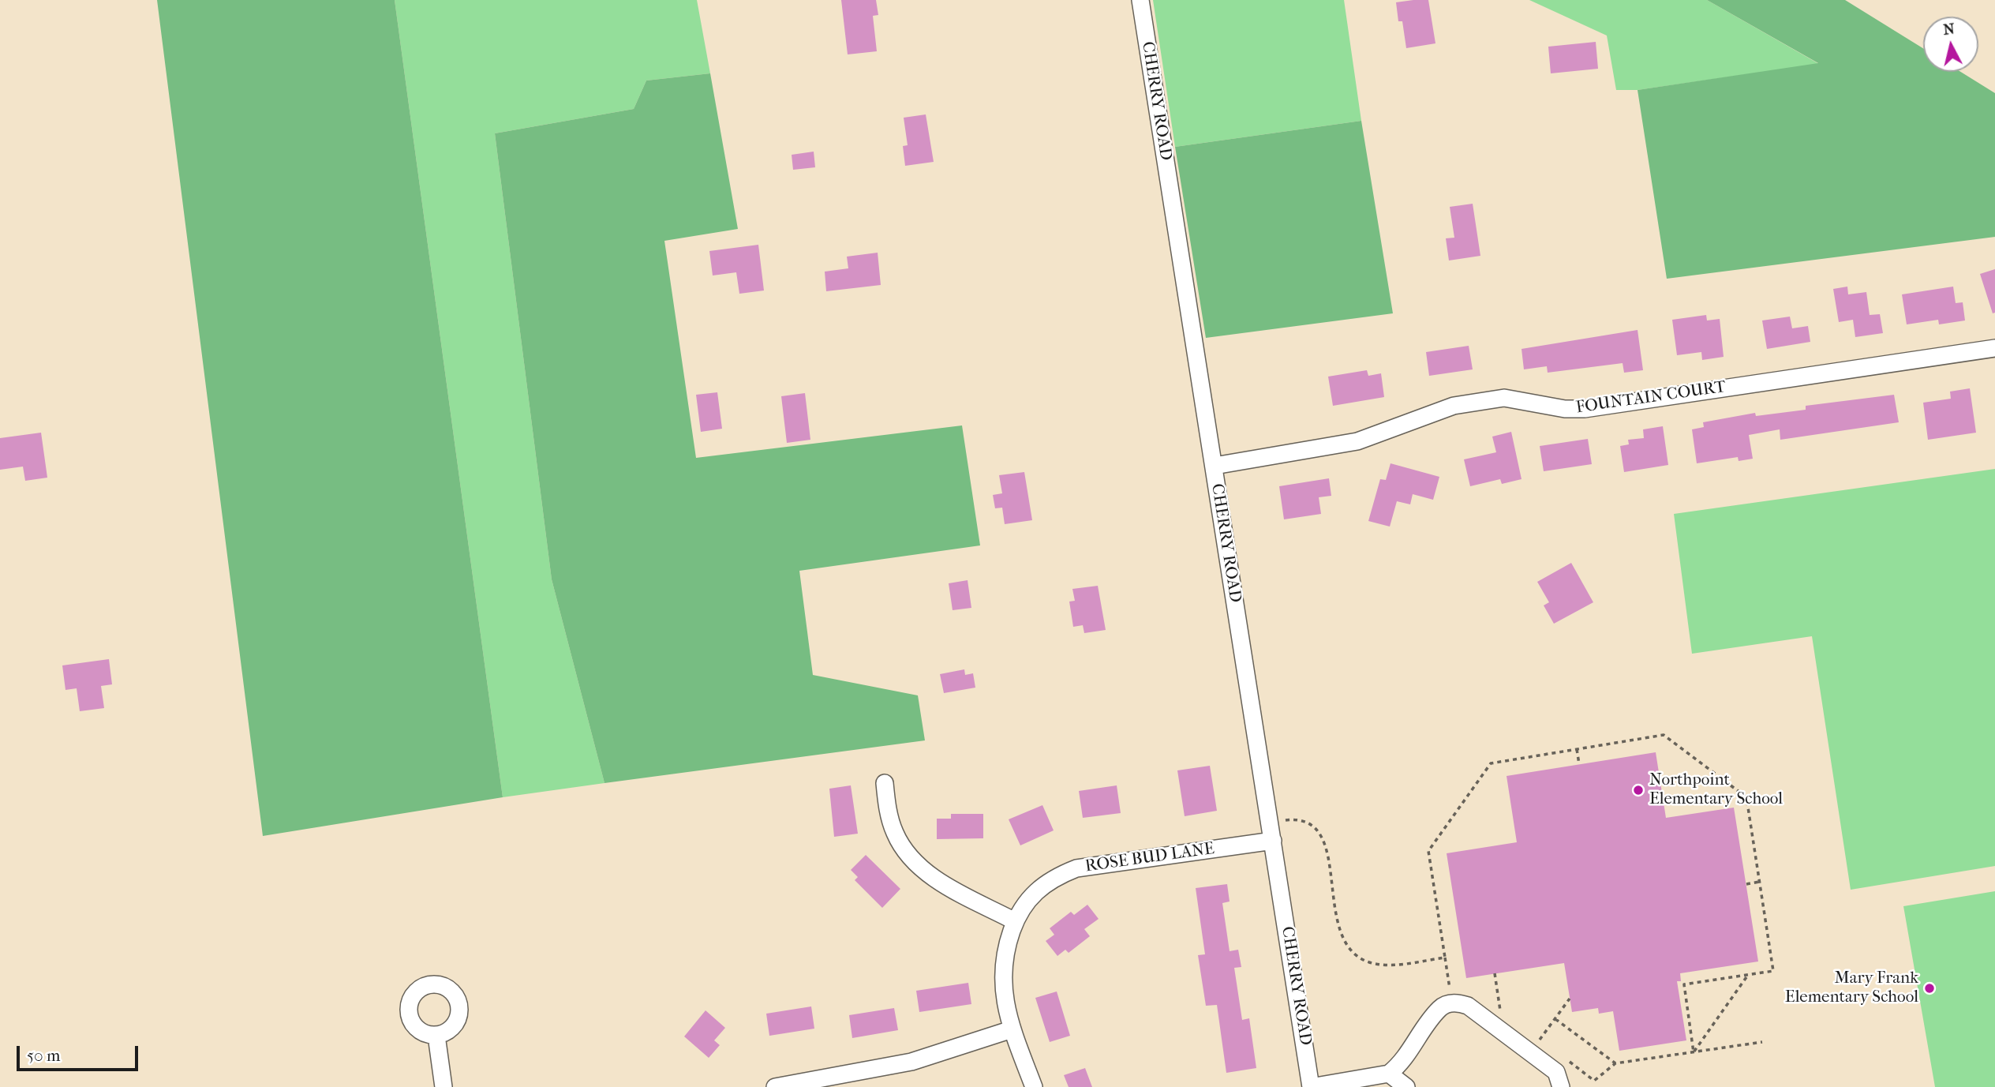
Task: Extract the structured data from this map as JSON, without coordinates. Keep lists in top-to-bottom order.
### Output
{
  "streets": {
    "street": ["CHERRY ROAD", "FOUNTAIN COURT", "ROSE BUD LANE"]
  },
  "crossings": [
    ["CHERRY ROAD", "FOUNTAIN COURT"],
    ["CHERRY ROAD", "ROSE BUD LANE"]
  ],
  "places": ["Northpoint Elementary School", "Mary Frank Elementary School"],
  "scale_bar": "50 m",
  "north": "top"
}
